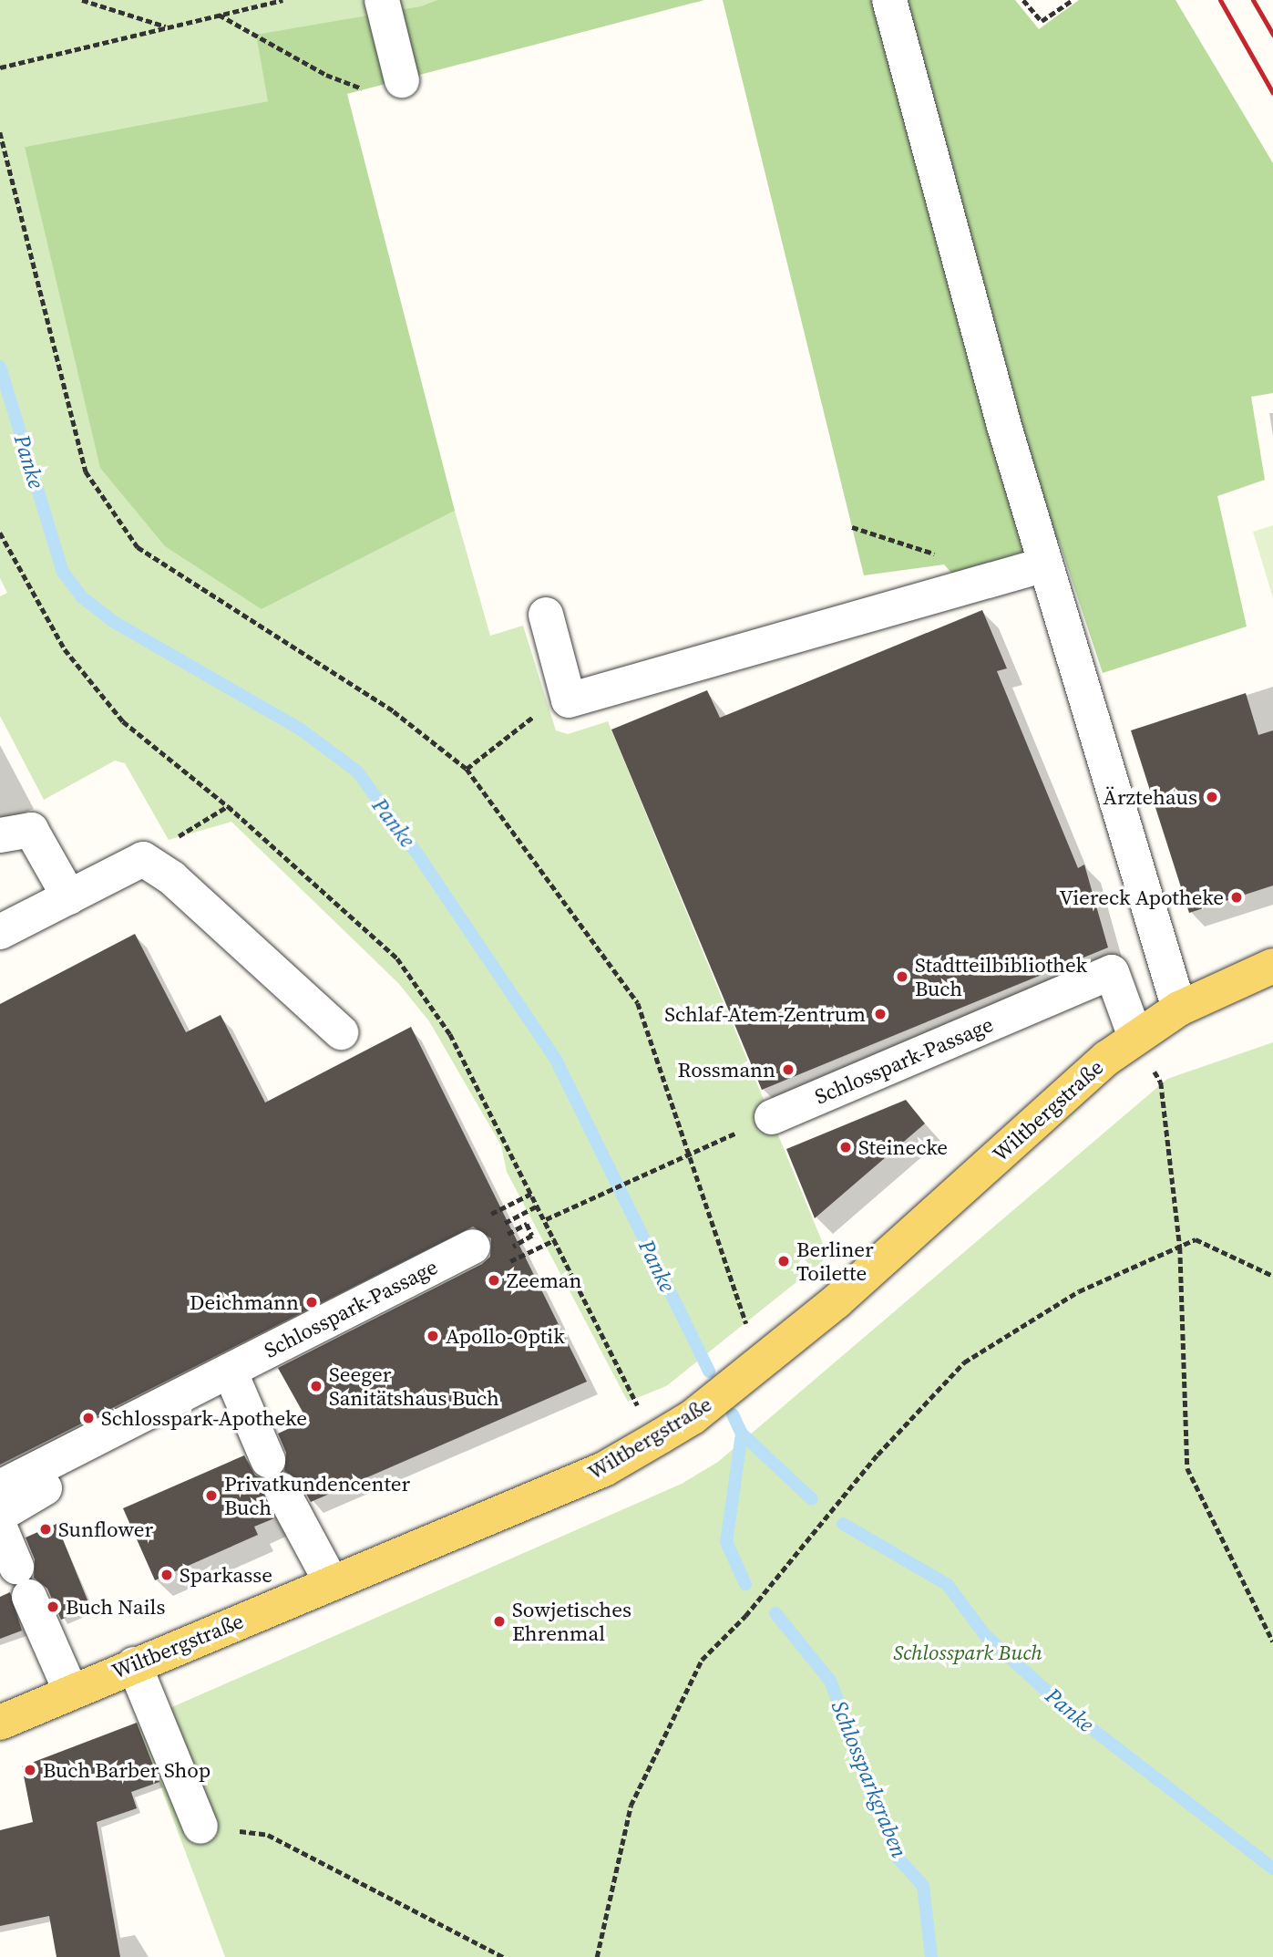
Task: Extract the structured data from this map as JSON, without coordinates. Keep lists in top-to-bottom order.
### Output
{
  "streets": {
    "main road": ["Wiltbergstraße"],
    "street": ["Schlosspark-Passage"]
  },
  "crossings": [
    ["Schlosspark-Passage", "Wiltbergstraße"]
  ],
  "water": ["Panke", "Schlossparkgraben"],
  "parks": ["Schlosspark Buch"],
  "places": [
    "Ärztehaus",
    "Viereck Apotheke",
    "Stadtteilbibliothek Buch",
    "Schlaf-Atem-Zentrum",
    "Rossmann",
    "Steinecke",
    "Berliner Toilette",
    "Zeeman",
    "Deichmann",
    "Apollo-Optik",
    "Seeger Sanitätshaus Buch",
    "Schlosspark-Apotheke",
    "Privatkundencenter Buch",
    "Sunflower",
    "Sparkasse",
    "Buch Nails",
    "Sowjetisches Ehrenmal",
    "Buch Barber Shop"
  ]
}
